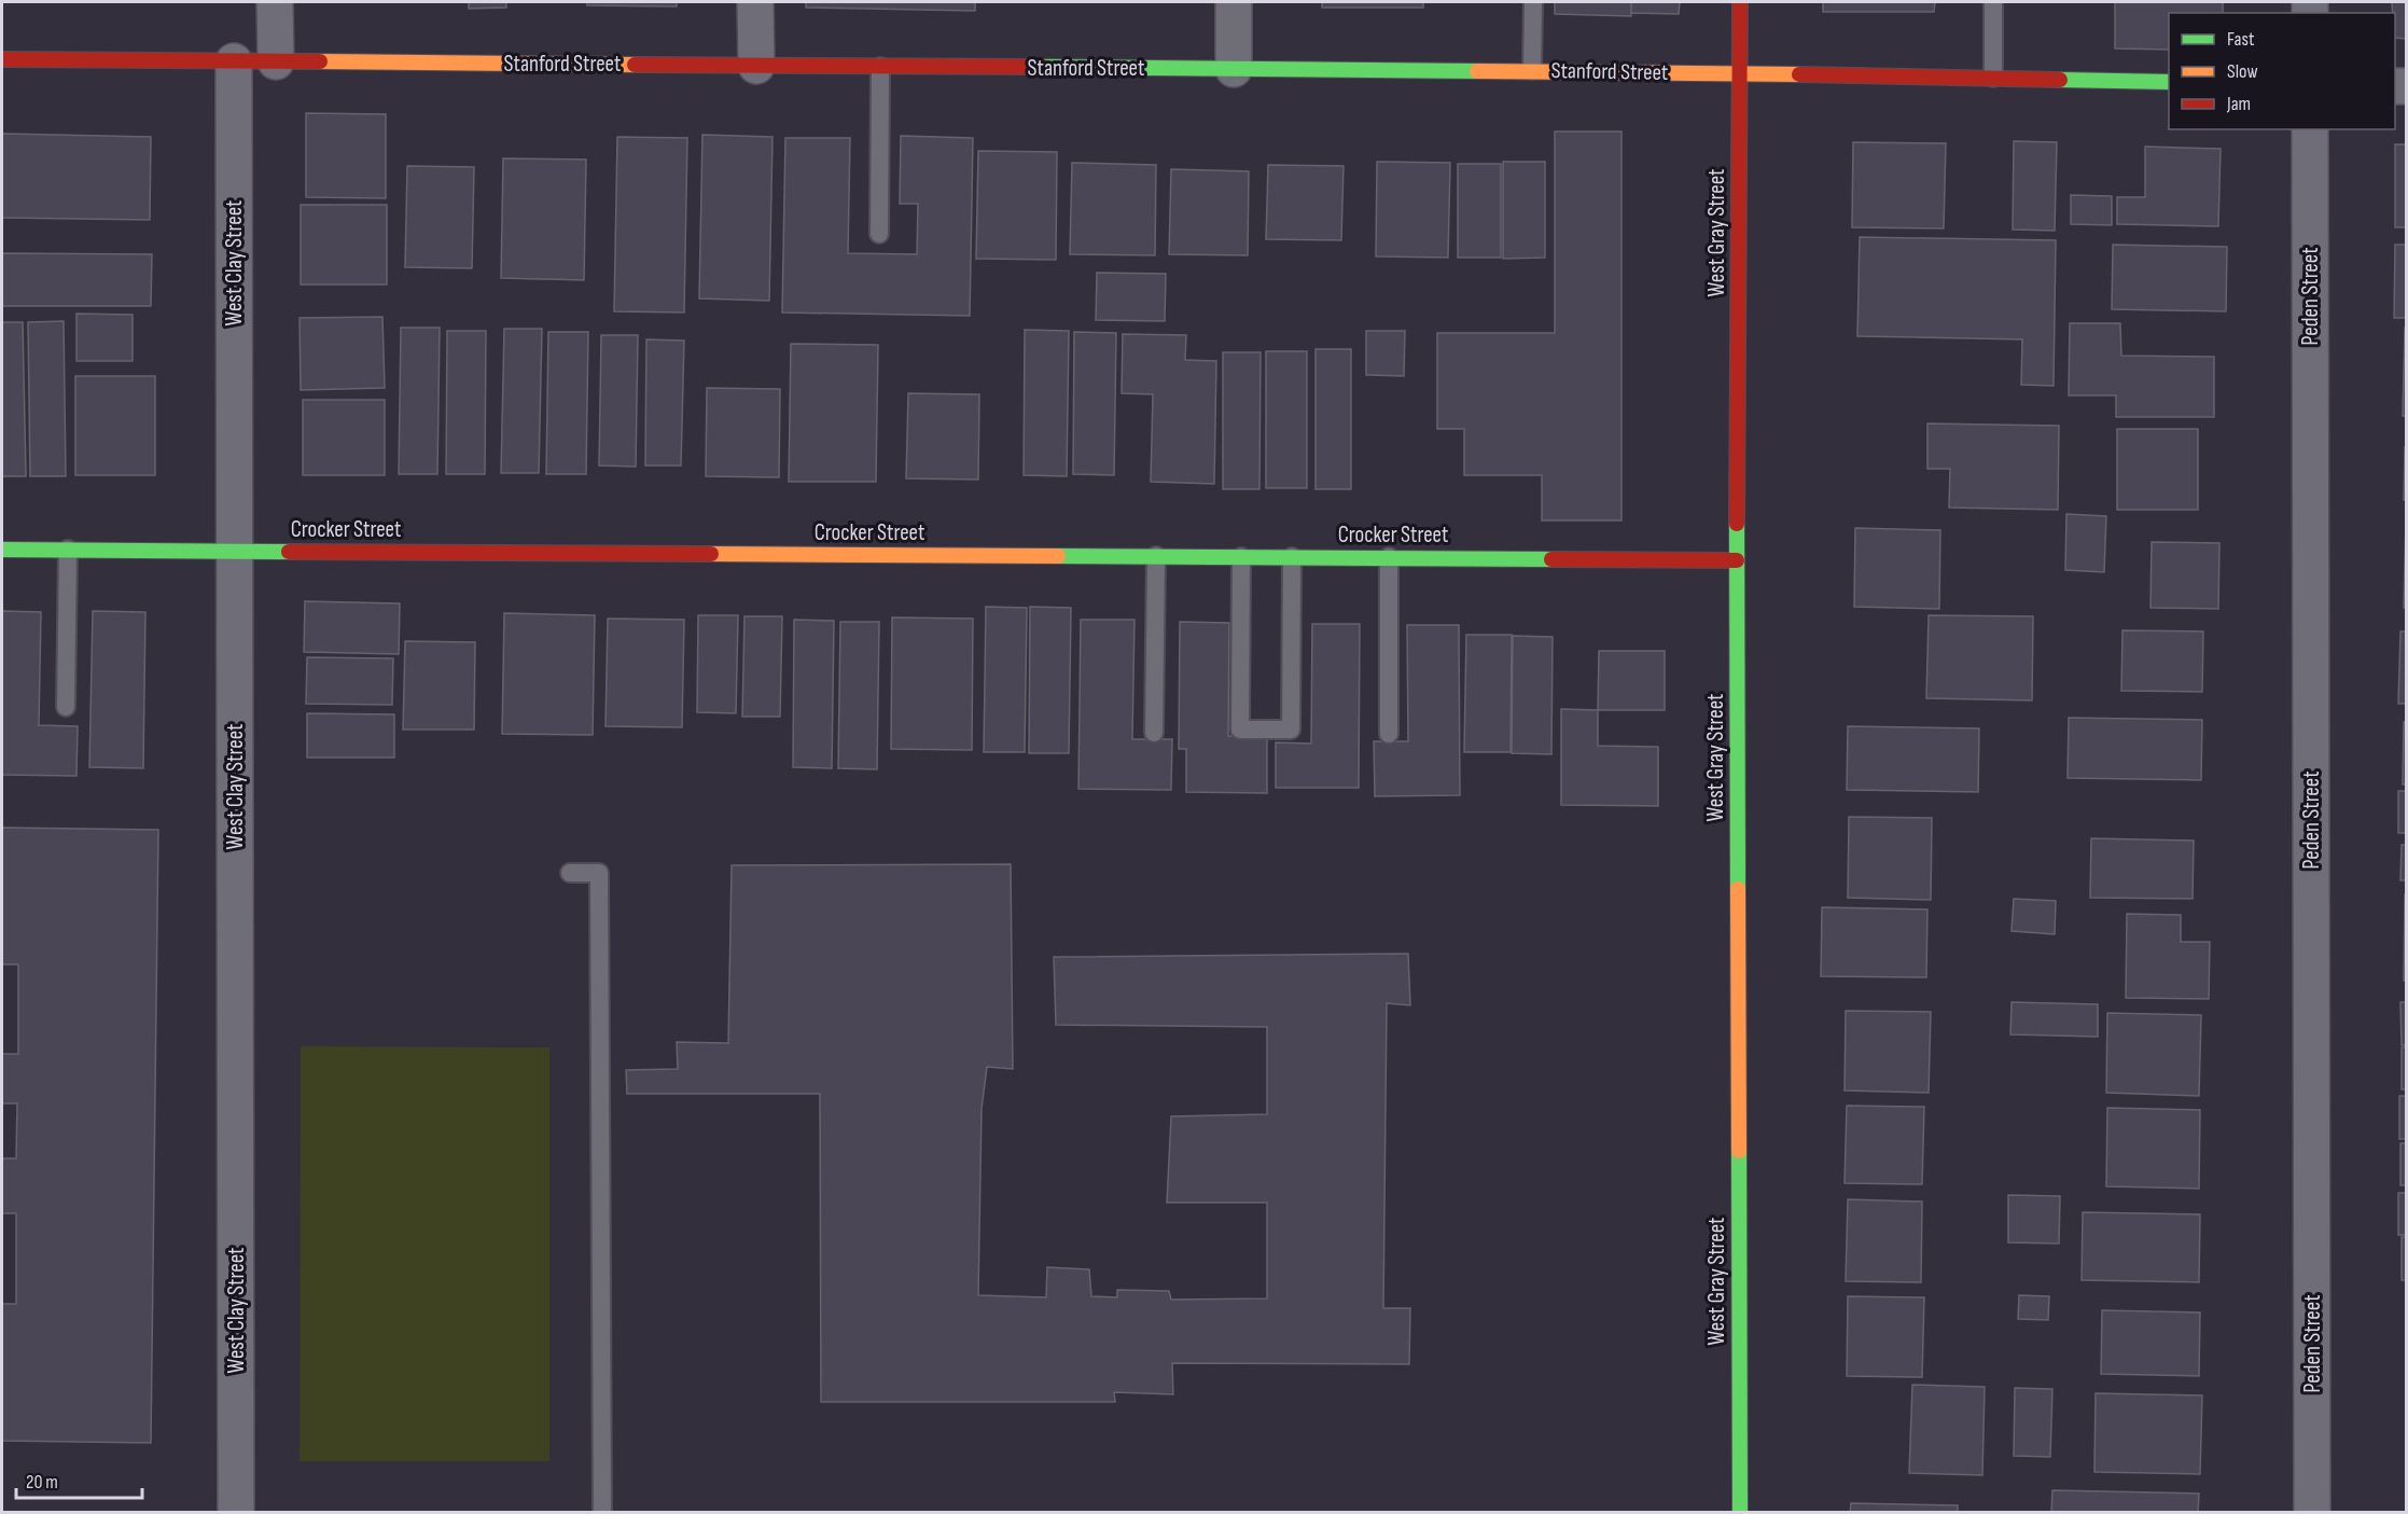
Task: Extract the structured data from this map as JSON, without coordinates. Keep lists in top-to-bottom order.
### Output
{
  "streets": {
    "street": [
      "Stanford Street",
      "West Gray Street",
      "West Clay Street",
      "Peden Street",
      "Crocker Street"
    ]
  },
  "crossings": [
    ["Stanford Street", "West Gray Street"],
    ["Stanford Street", "West Clay Street"],
    ["West Gray Street", "Crocker Street"],
    ["West Clay Street", "Crocker Street"]
  ],
  "legend": ["Fast", "Slow", "Jam"],
  "scale_bar": "20 m"
}
